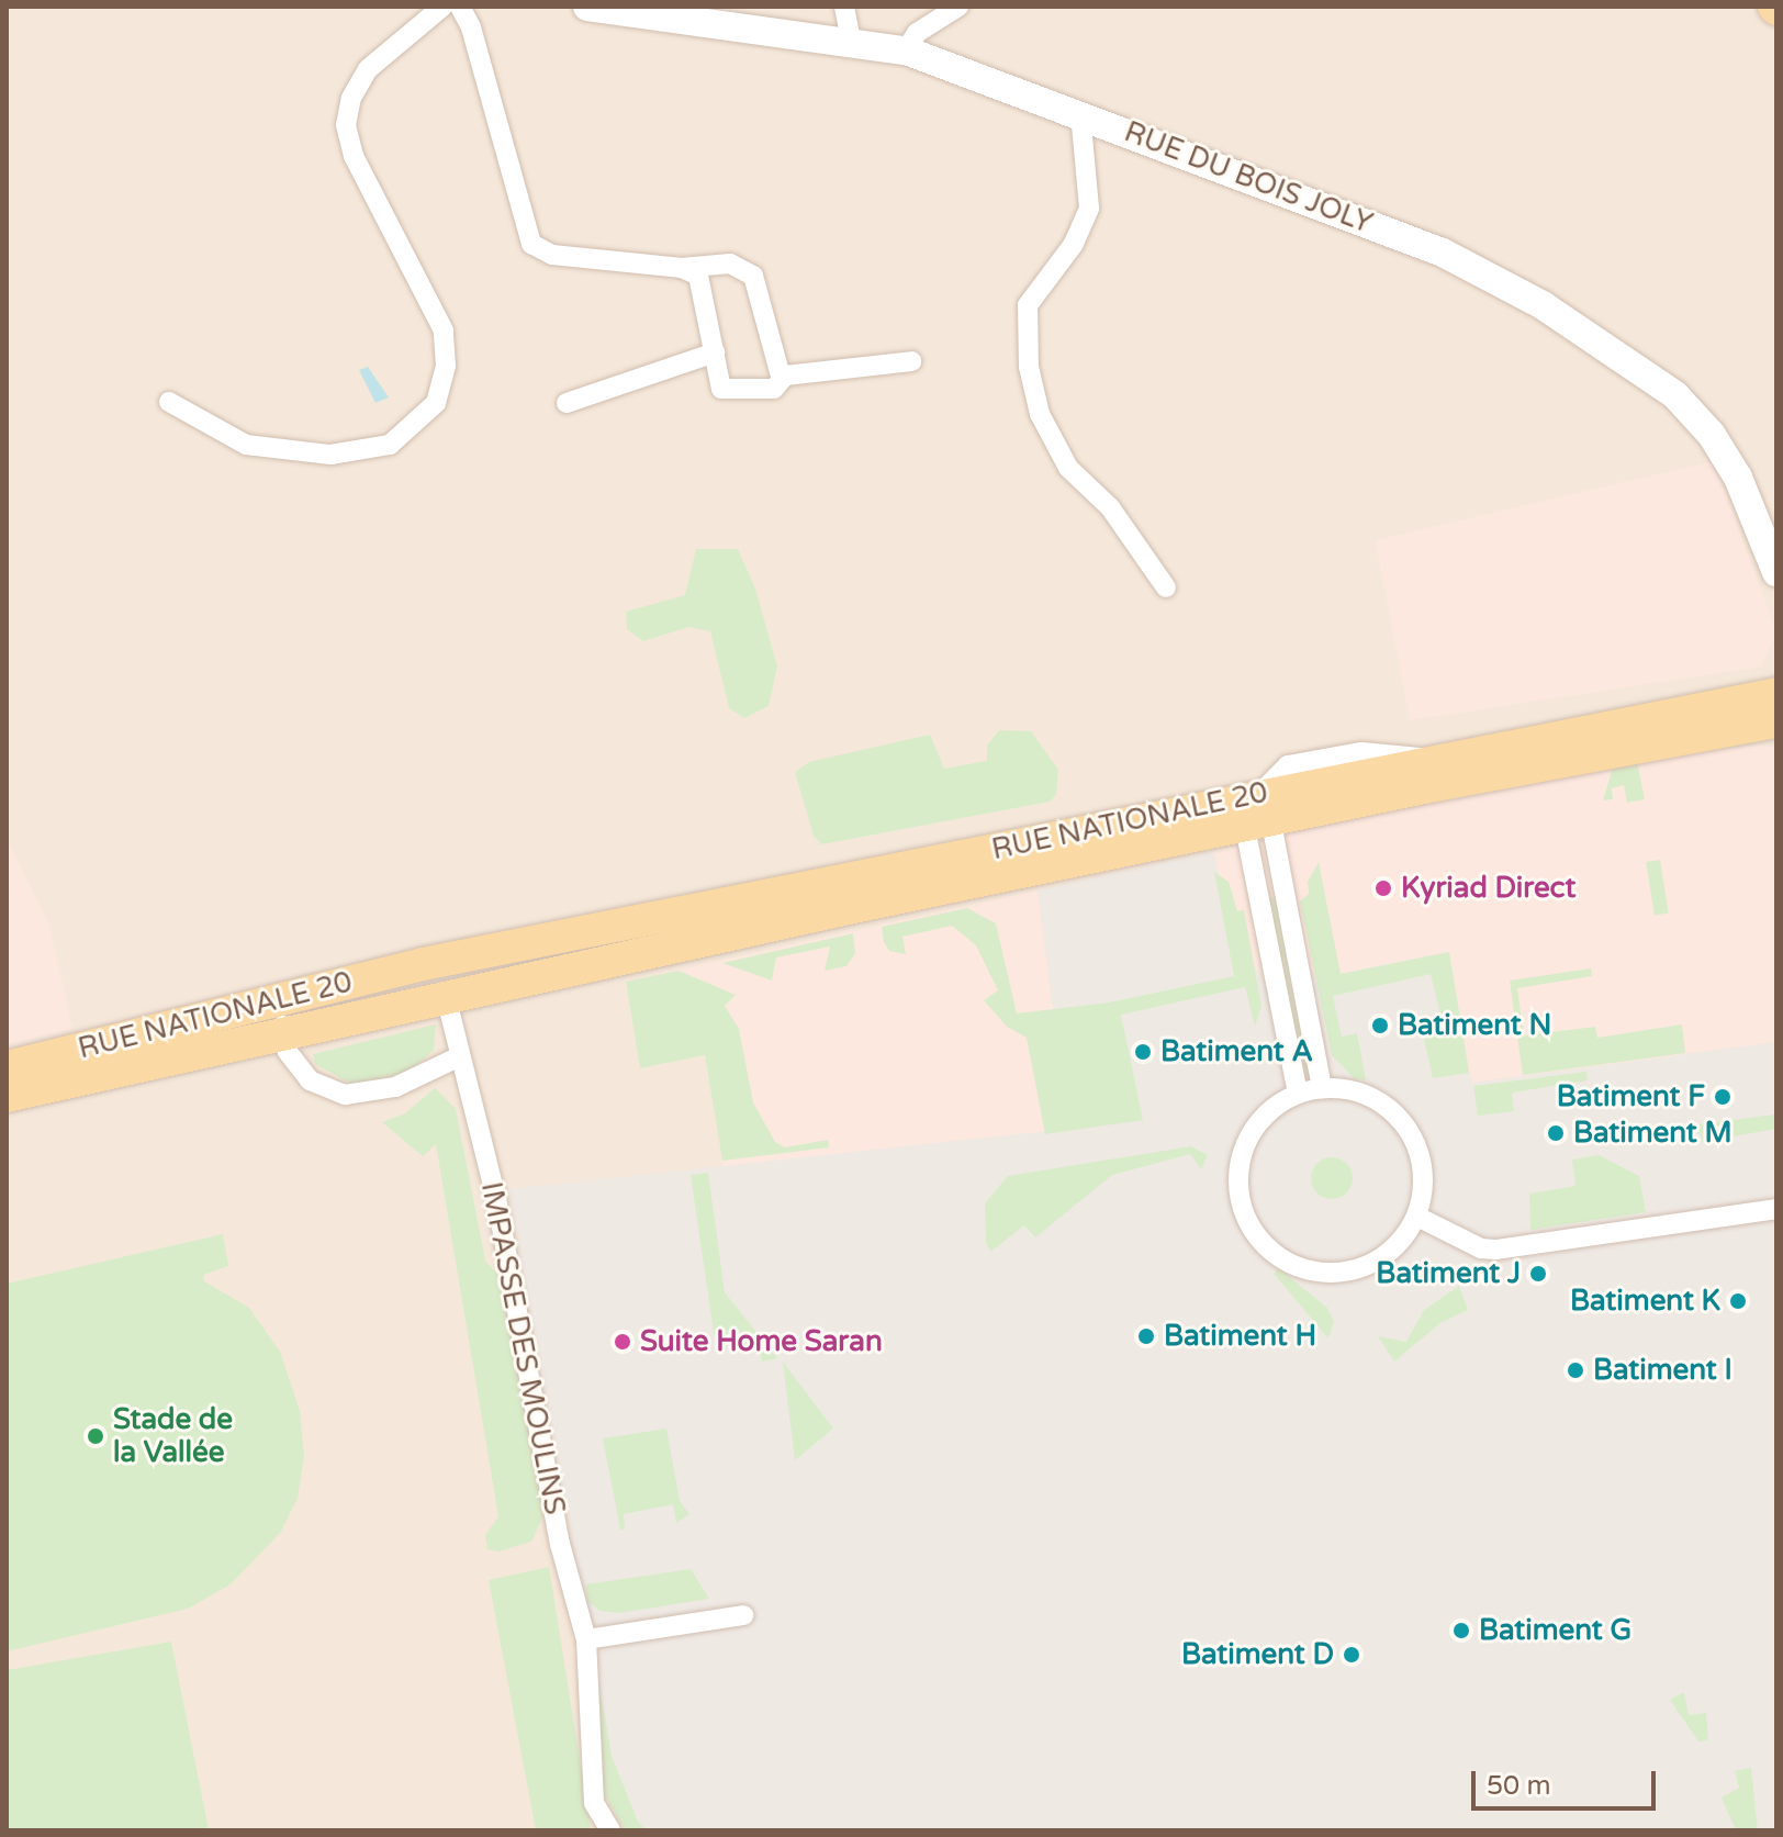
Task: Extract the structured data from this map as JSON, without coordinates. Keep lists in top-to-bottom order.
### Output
{
  "streets": {
    "main road": ["RUE NATIONALE 20"],
    "street": ["RUE DU BOIS JOLY", "IMPASSE DES MOULINS"]
  },
  "crossings": [
    ["RUE NATIONALE 20", "IMPASSE DES MOULINS"]
  ],
  "places": [
    "Kyriad Direct",
    "Batiment N",
    "Batiment A",
    "Batiment F",
    "Batiment M",
    "Batiment J",
    "Batiment K",
    "Batiment H",
    "Suite Home Saran",
    "Batiment I",
    "Stade de la Vallée",
    "Batiment G",
    "Batiment D"
  ],
  "scale_bar": "50 m"
}
